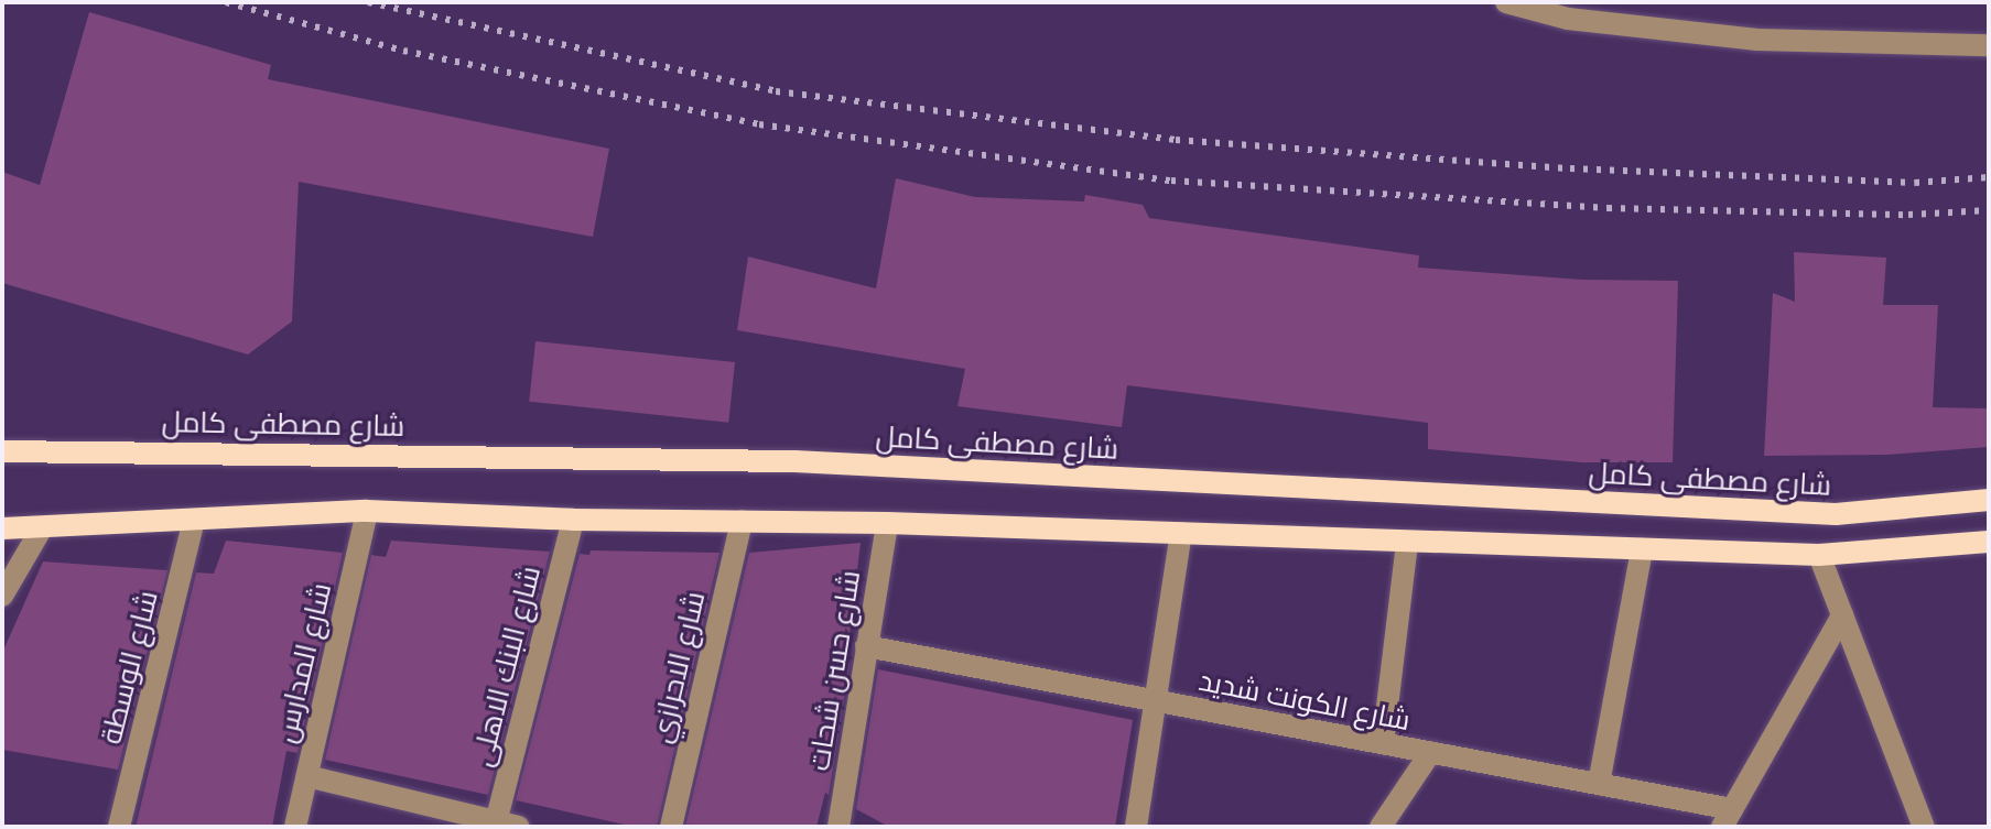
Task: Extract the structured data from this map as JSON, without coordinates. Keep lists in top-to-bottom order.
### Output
{
  "streets": {
    "main road": ["شارع مصطفى كامل"],
    "street": [
      "شارع المدارس",
      "شارع البنك الاهلى",
      "شارع الوسطة",
      "شارع الاحرازي",
      "شارع حسن شحات",
      "شارع الكونت شديد"
    ]
  },
  "crossings": [
    ["شارع حسن شحات", "شارع الكونت شديد"]
  ]
}
